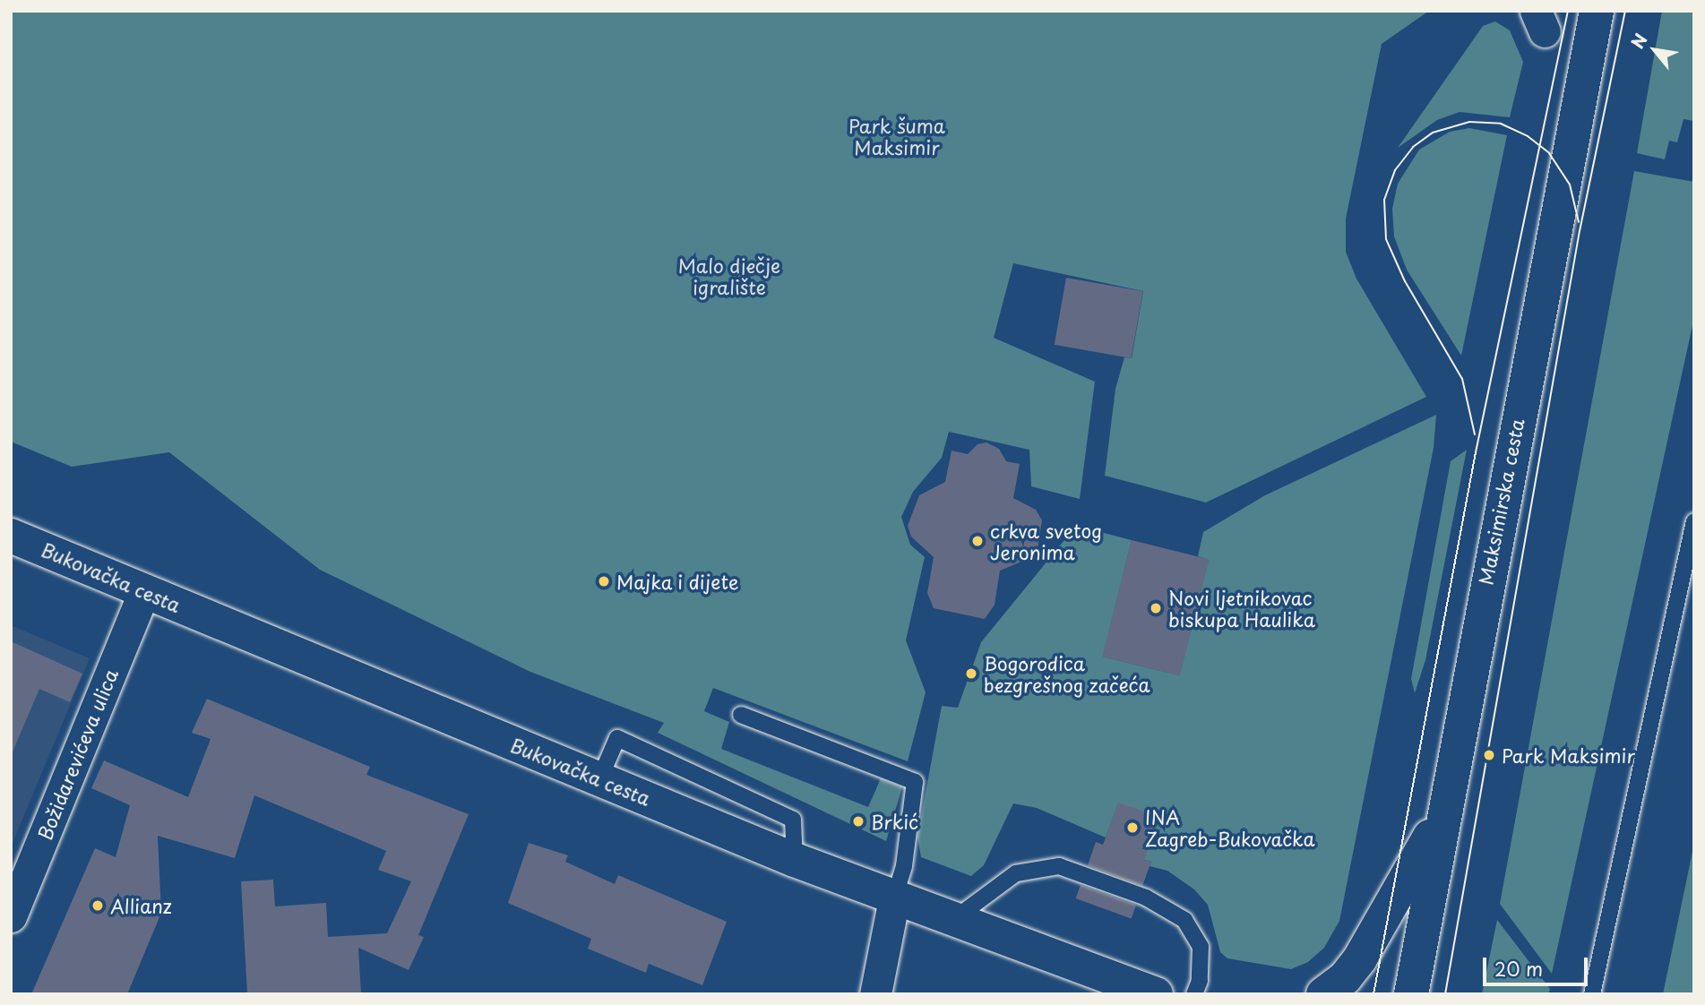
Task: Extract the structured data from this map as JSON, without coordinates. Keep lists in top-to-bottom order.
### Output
{
  "streets": {
    "main road": ["Maksimirska cesta", "Bukovačka cesta"],
    "street": ["Božidarevićeva ulica"]
  },
  "crossings": [
    ["Bukovačka cesta", "Božidarevićeva ulica"]
  ],
  "parks": ["Park šuma Maksimir", "Malo dječje igralište"],
  "places": [
    "crkva svetog Jeronima",
    "Majka i dijete",
    "Novi ljetnikovac biskupa Haulika",
    "Bogorodica bezgrešnog začeća",
    "Park Maksimir",
    "Brkić",
    "INA Zagreb-Bukovačka",
    "Allianz"
  ],
  "scale_bar": "20 m",
  "north": "top left"
}
